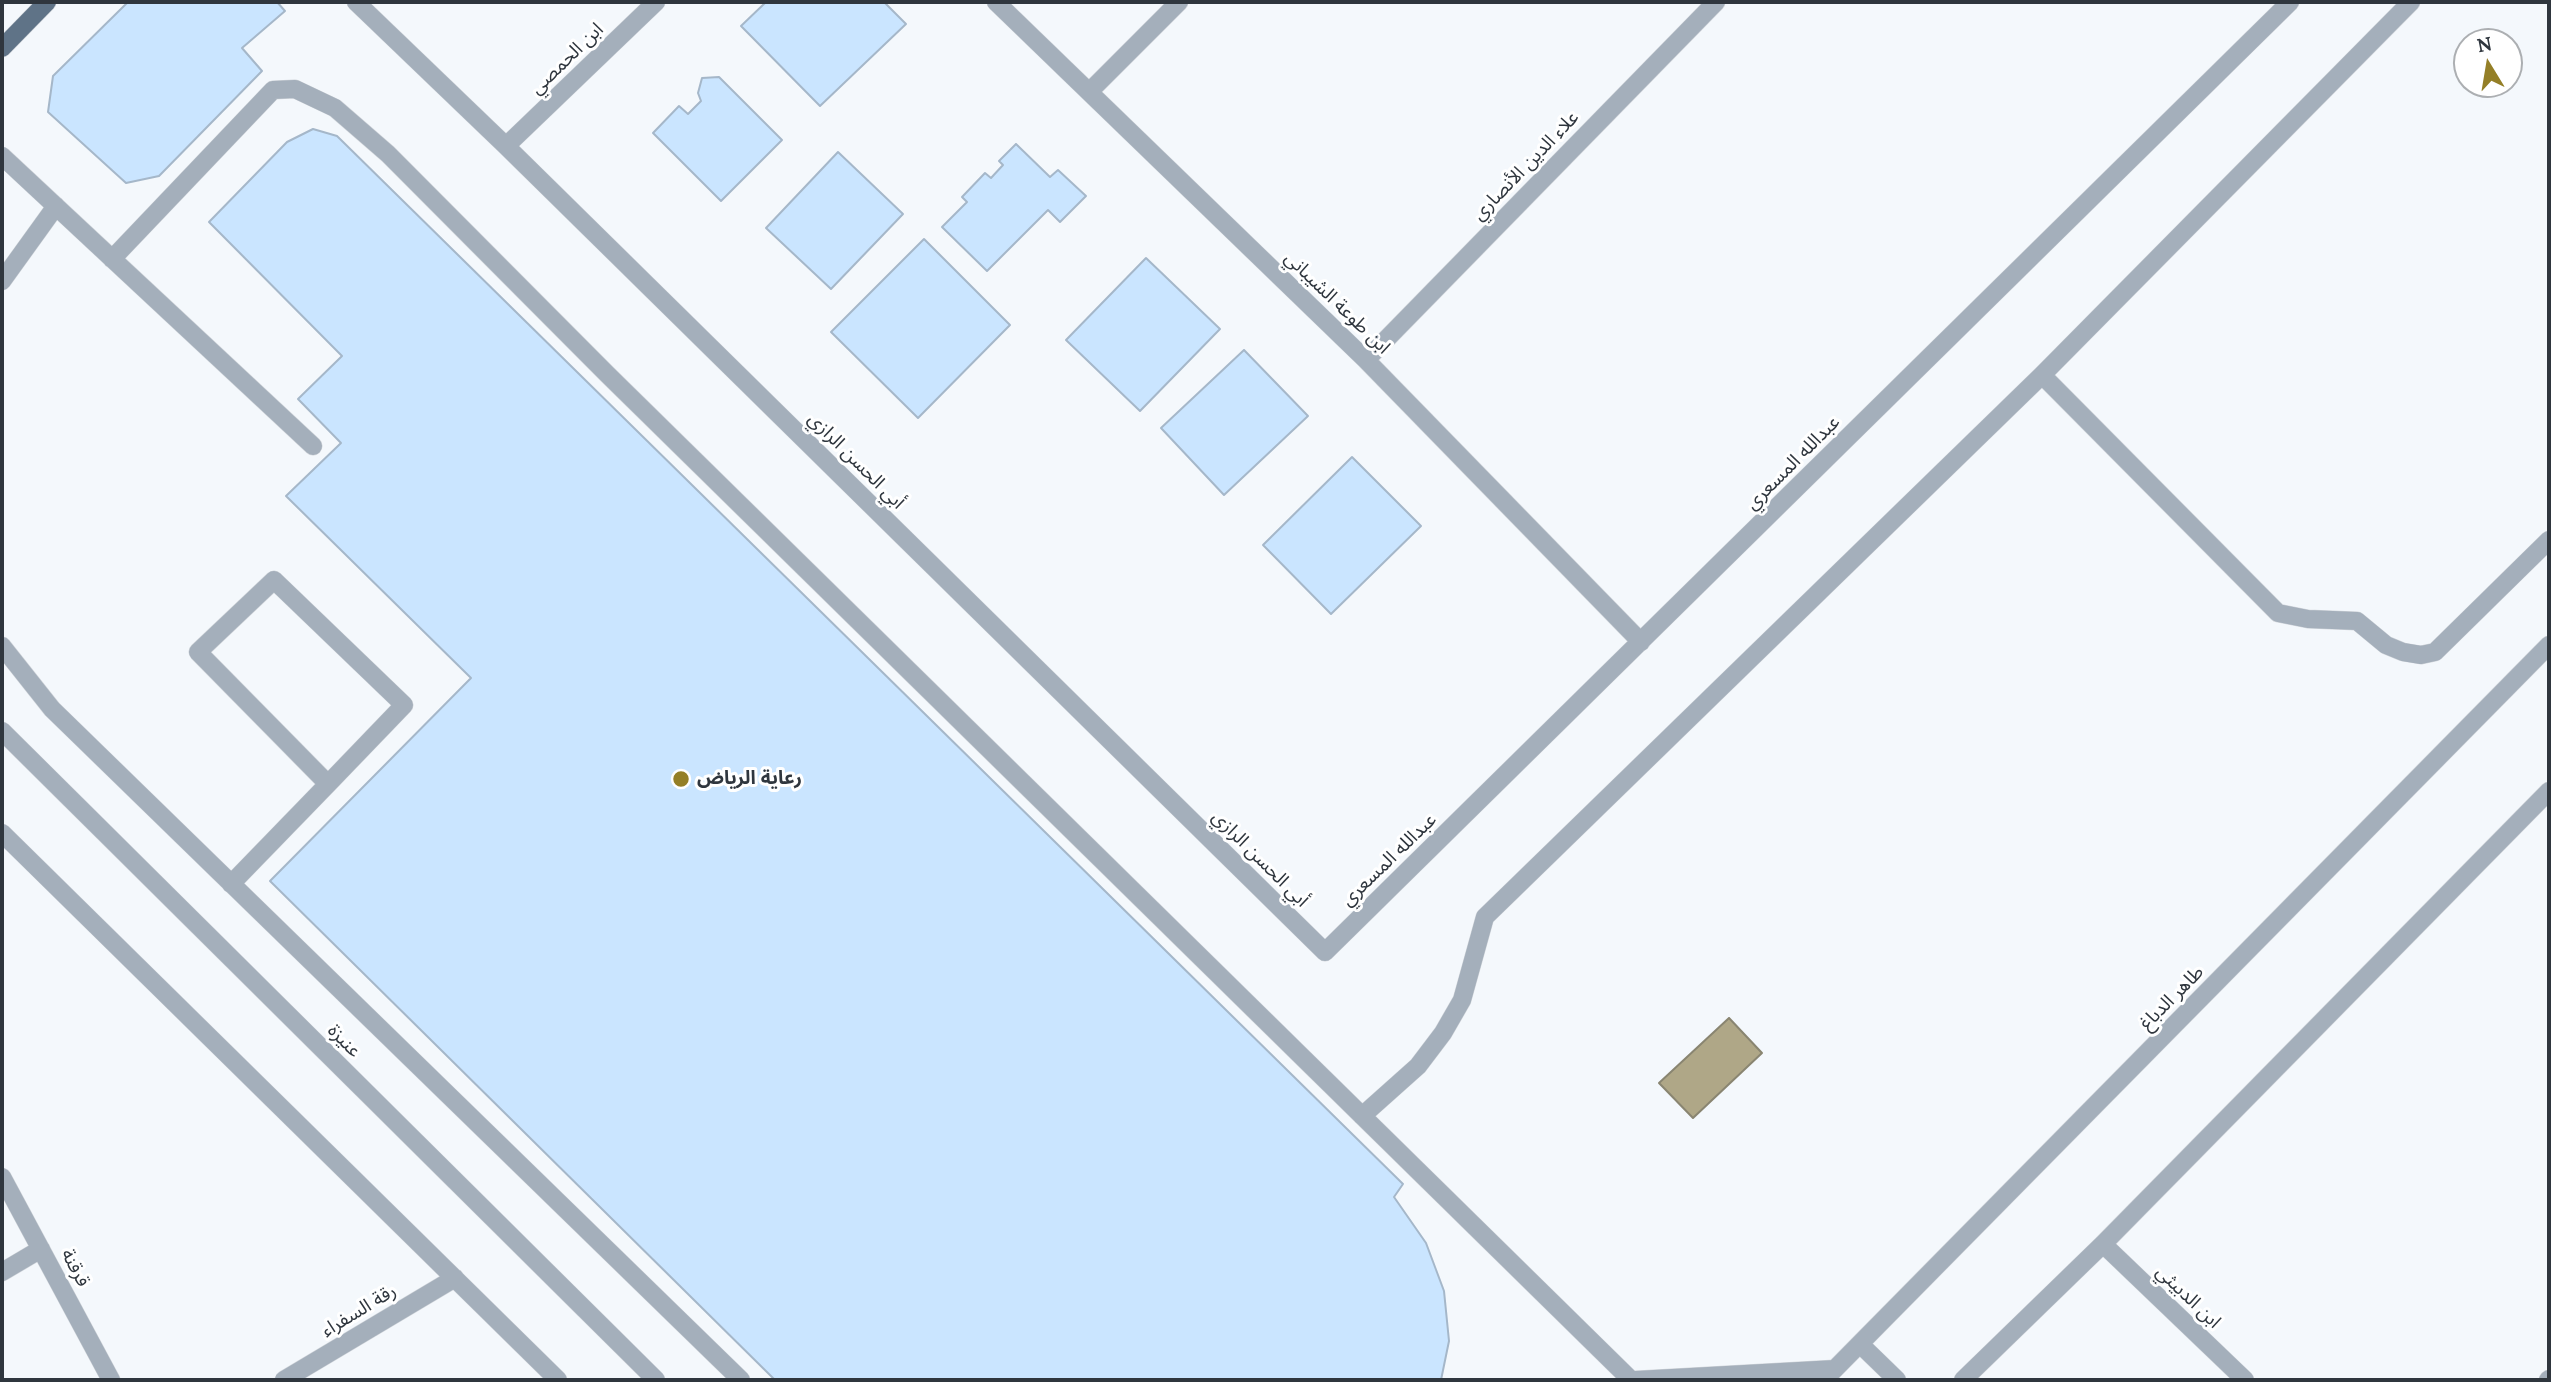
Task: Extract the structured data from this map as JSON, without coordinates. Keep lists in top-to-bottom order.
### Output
{
  "streets": {
    "street": [
      "ابن الحمصي",
      "علاء الدين الأنصاري",
      "ابن طوعة الشيباني",
      "أبي الحسن الرازي",
      "عبدالله المسعري",
      "طاهر الدباغ",
      "عنيزة",
      "قرقنة",
      "ابن الدبيثي",
      "رقة السفراء"
    ]
  },
  "crossings": [
    ["ابن الحمصي", "أبي الحسن الرازي"],
    ["علاء الدين الأنصاري", "ابن طوعة الشيباني"],
    ["ابن طوعة الشيباني", "عبدالله المسعري"],
    ["أبي الحسن الرازي", "عبدالله المسعري"]
  ],
  "places": ["رعاية الرياض"],
  "north": "top"
}
